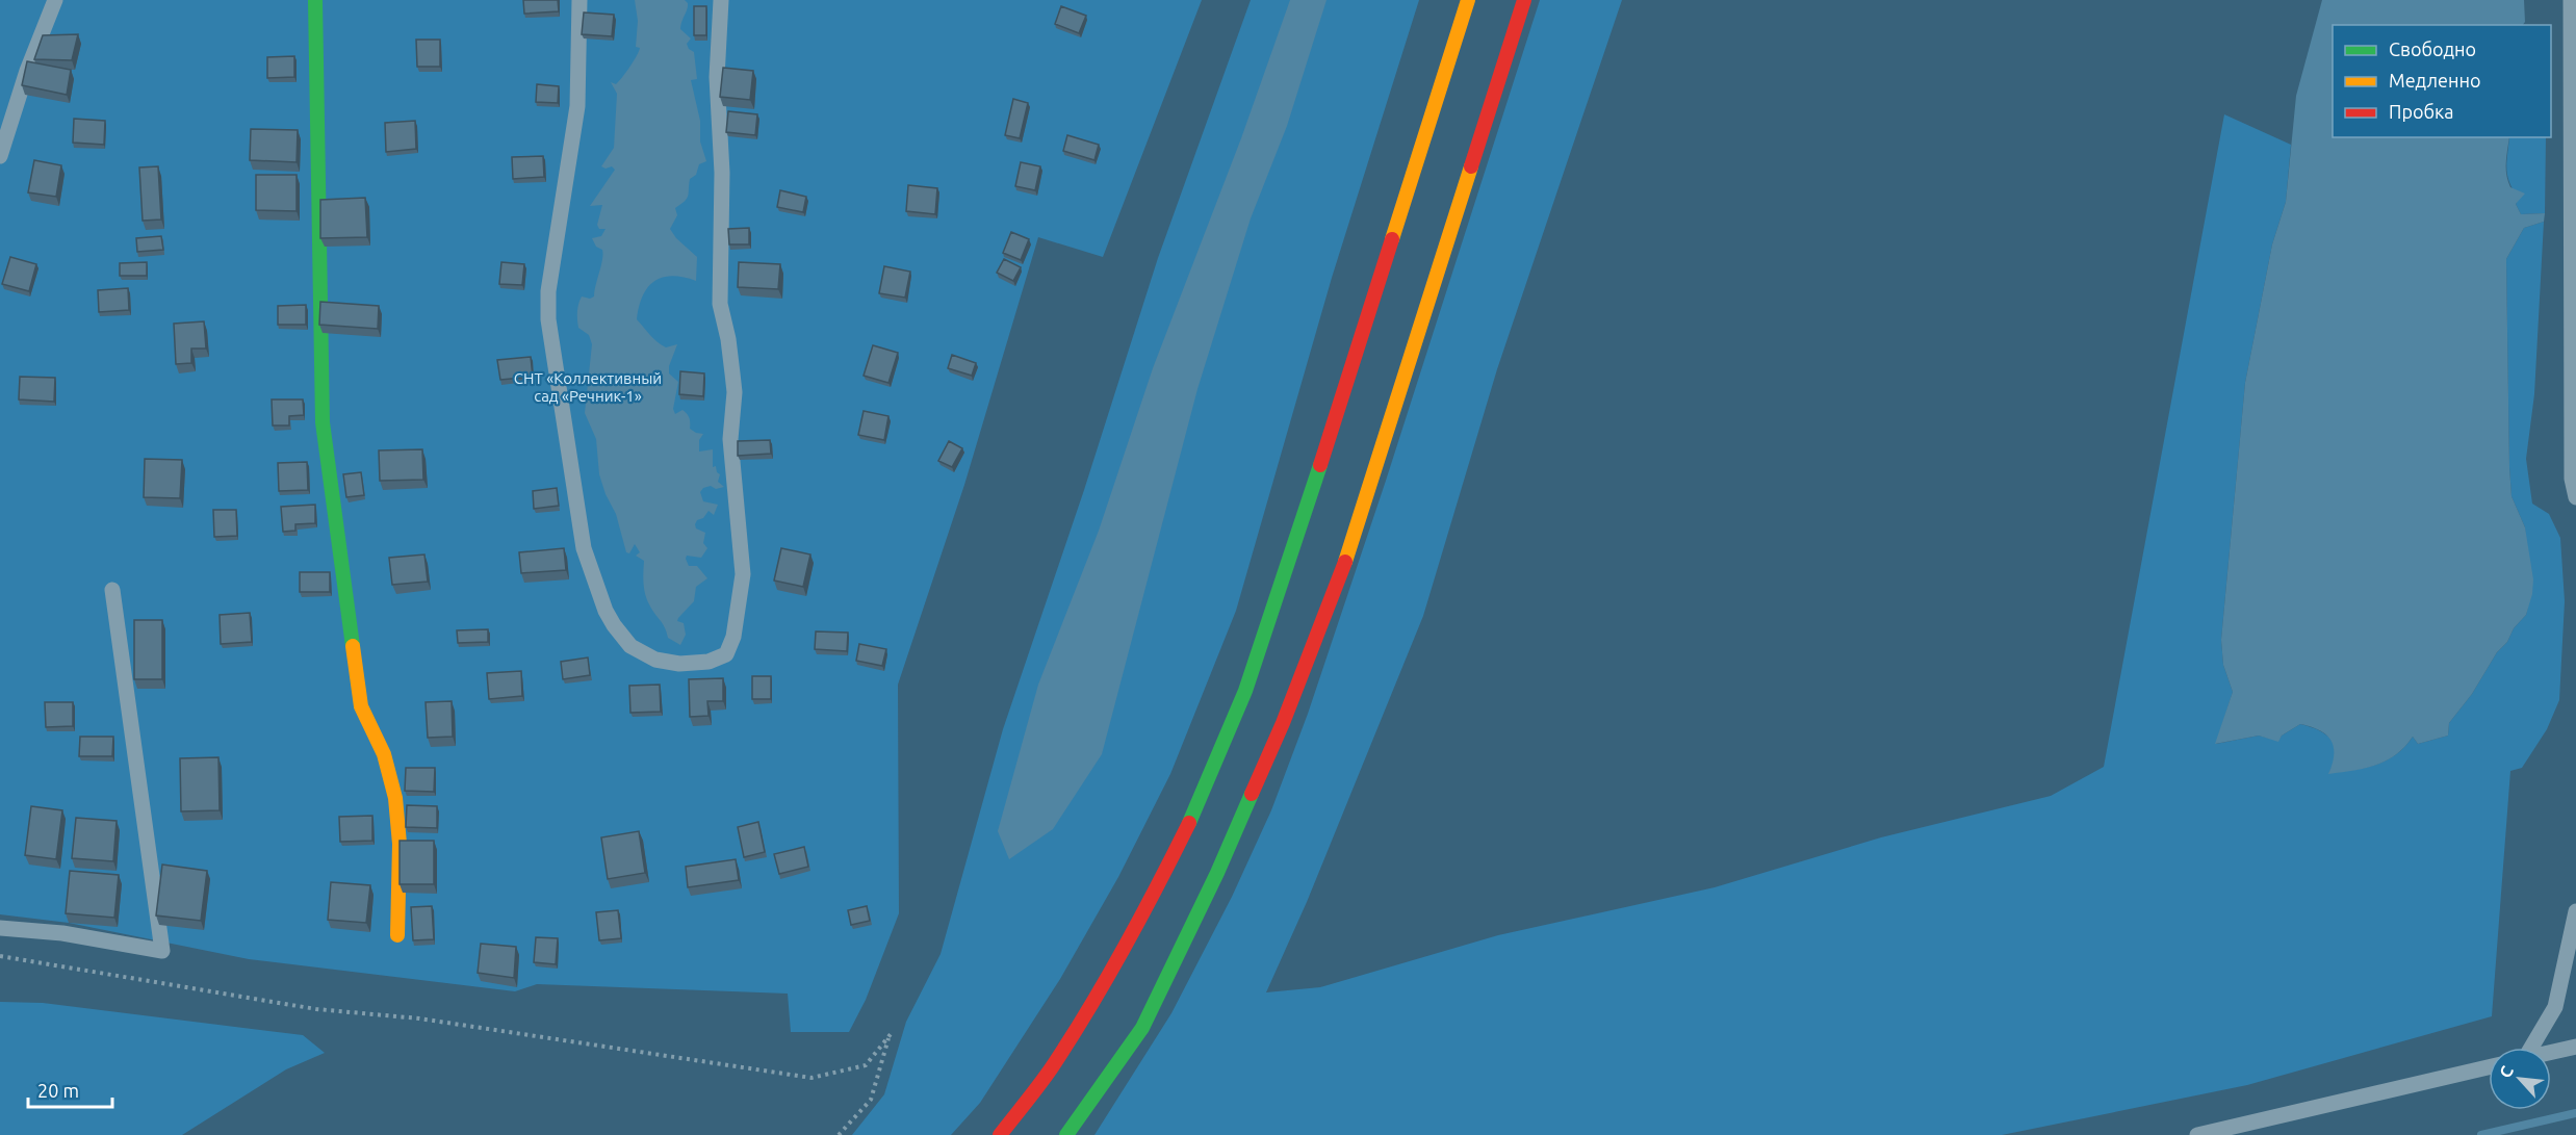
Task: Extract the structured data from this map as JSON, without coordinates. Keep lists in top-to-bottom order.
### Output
{
  "parks": ["СНТ «Коллективный сад «Речник-1»"],
  "legend": ["Свободно", "Медленно", "Пробка"],
  "scale_bar": "20 m",
  "north": "top left"
}
